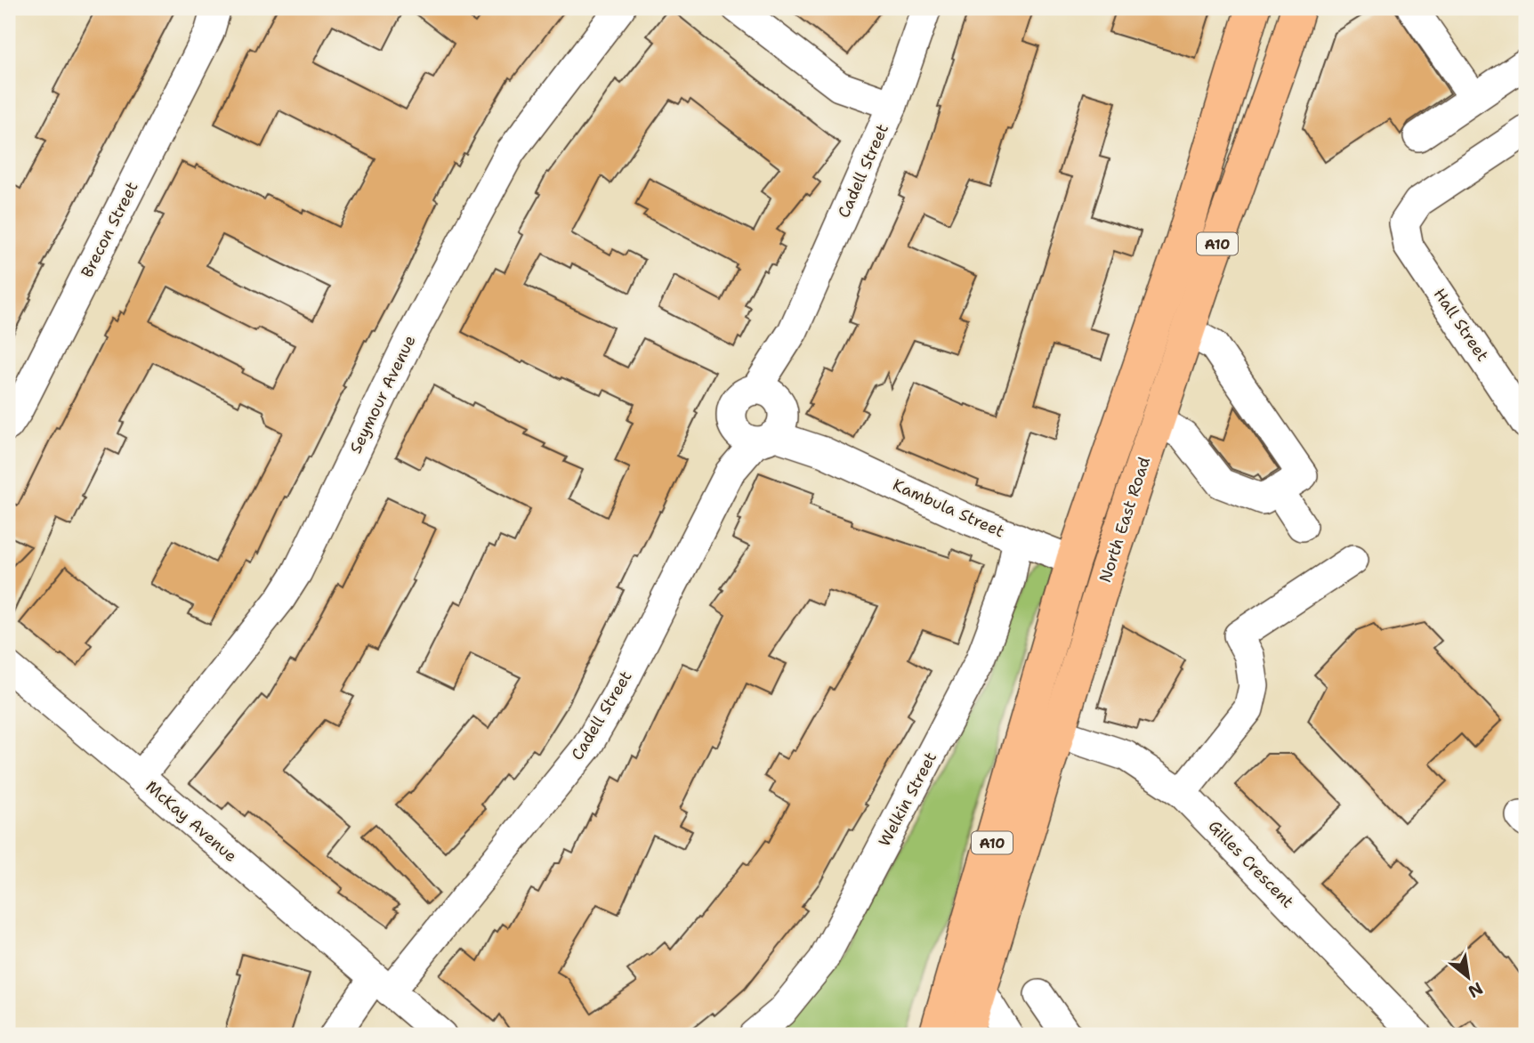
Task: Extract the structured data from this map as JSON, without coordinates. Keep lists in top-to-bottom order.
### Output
{
  "streets": {
    "highway": ["A10", "North East Road"],
    "street": [
      "Cadell Street",
      "Brecon Street",
      "Hall Street",
      "Seymour Avenue",
      "Kambula Street",
      "Welkin Street",
      "McKay Avenue",
      "Gilles Crescent"
    ]
  },
  "crossings": [
    ["Cadell Street", "Kambula Street"],
    ["Cadell Street", "McKay Avenue"],
    ["A10", "Kambula Street"],
    ["Seymour Avenue", "McKay Avenue"],
    ["Kambula Street", "Welkin Street"],
    ["North East Road", "Gilles Crescent"]
  ],
  "north": "bottom right"
}
